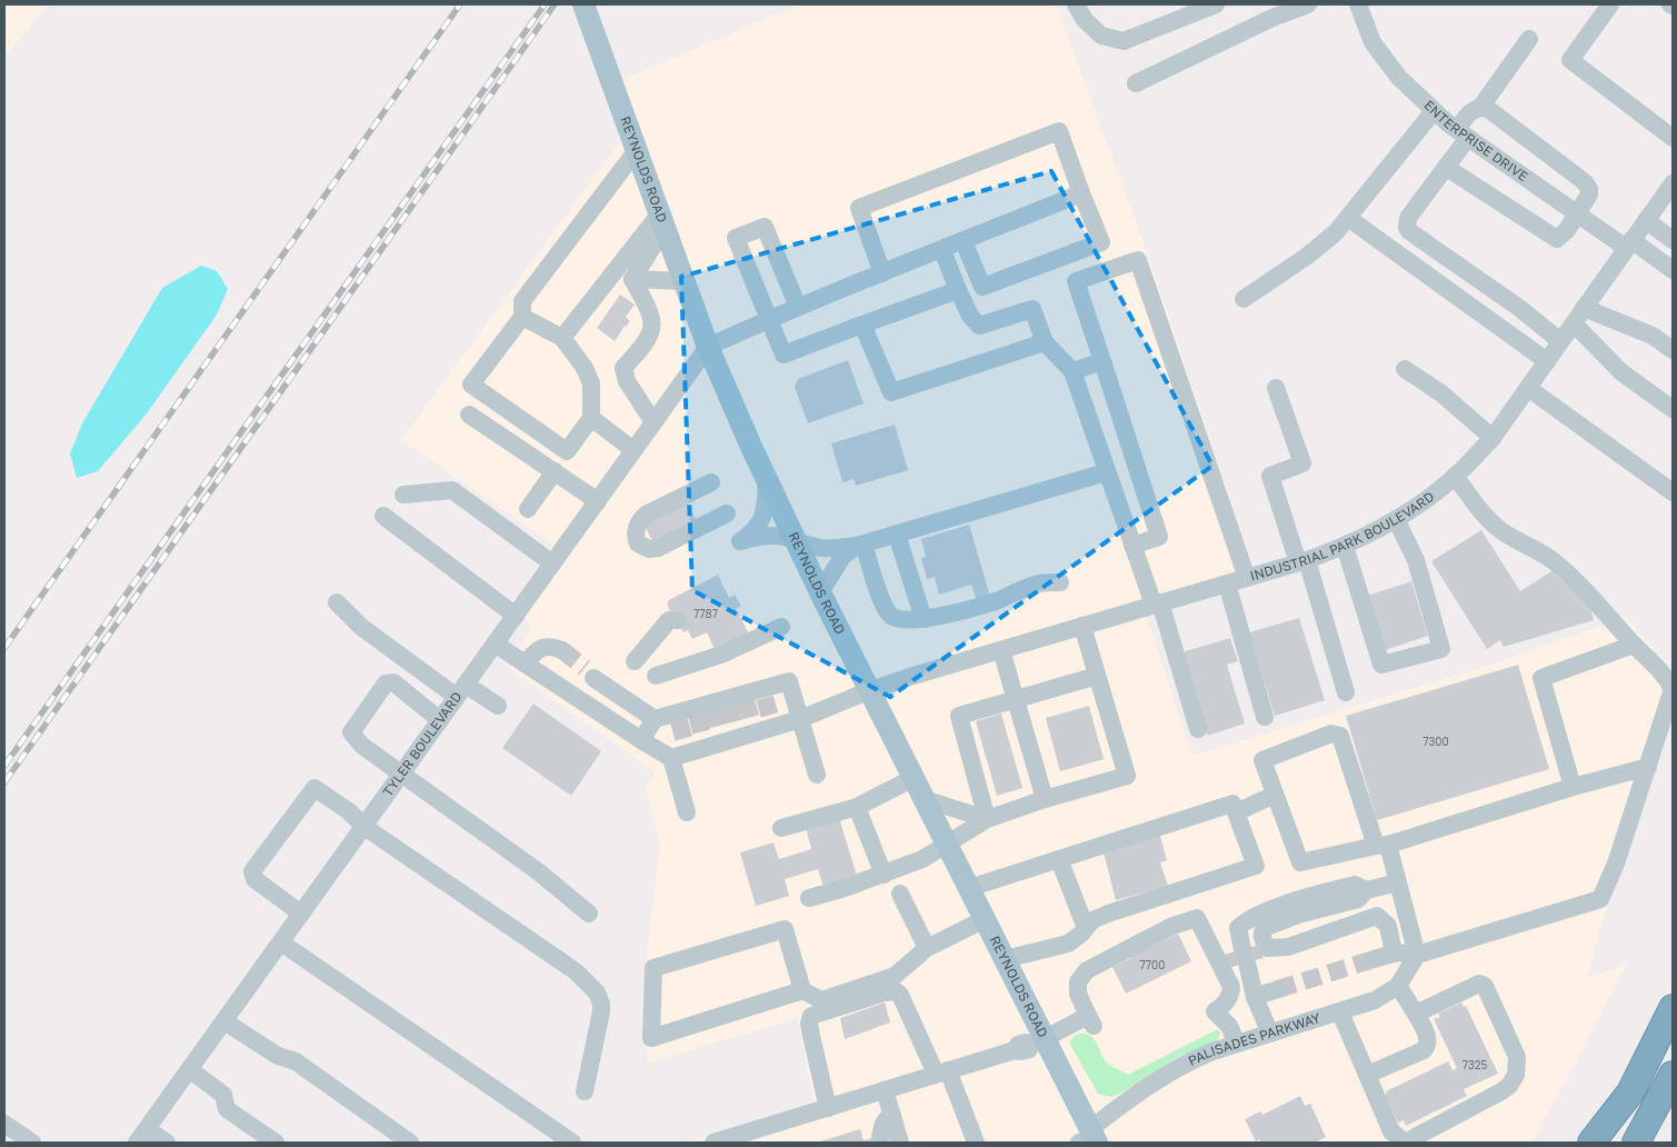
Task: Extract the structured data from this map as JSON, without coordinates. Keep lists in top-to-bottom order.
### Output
{
  "streets": {
    "main road": ["REYNOLDS ROAD"],
    "street": [
      "ENTERPRISE DRIVE",
      "INDUSTRIAL PARK BOULEVARD",
      "TYLER BOULEVARD",
      "PALISADES PARKWAY"
    ]
  },
  "crossings": [
    ["ENTERPRISE DRIVE", "INDUSTRIAL PARK BOULEVARD"],
    ["REYNOLDS ROAD", "INDUSTRIAL PARK BOULEVARD"],
    ["REYNOLDS ROAD", "TYLER BOULEVARD"],
    ["REYNOLDS ROAD", "PALISADES PARKWAY"]
  ],
  "house_numbers": [
    "7787",
    "7300",
    "7700",
    "7325"
  ]
}
